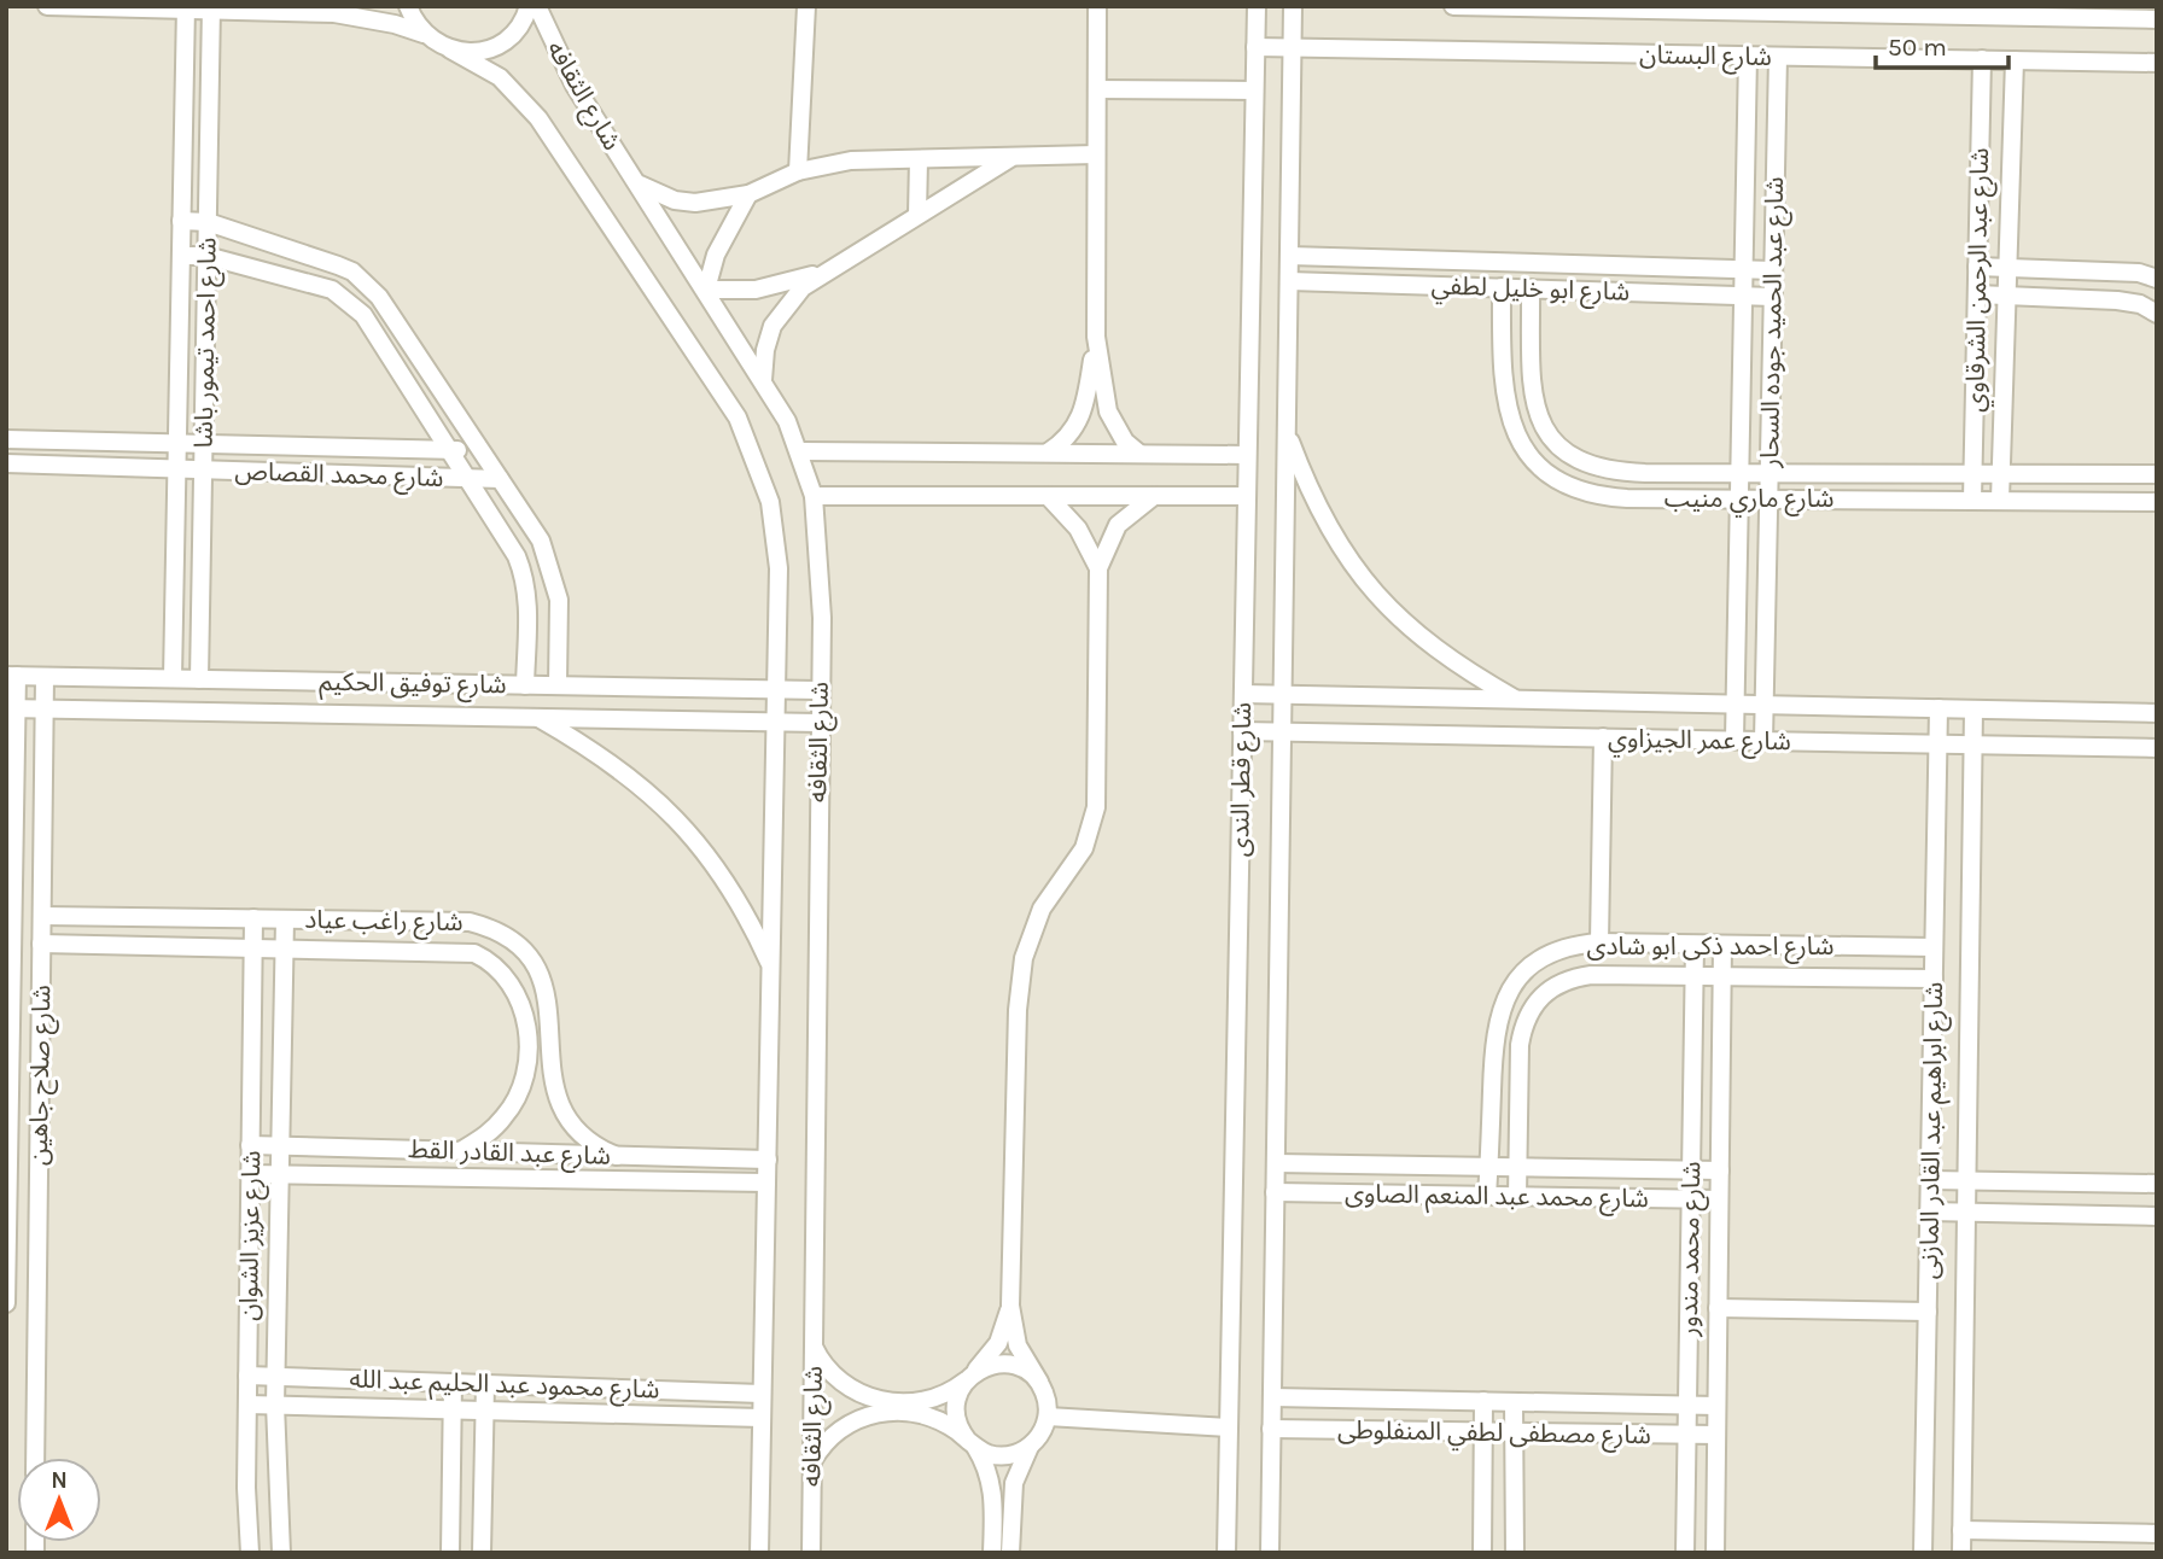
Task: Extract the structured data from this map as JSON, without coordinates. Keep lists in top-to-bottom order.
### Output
{
  "streets": {
    "street": [
      "شارع البستان",
      "شارع الثقافه",
      "شارع عبد الرحمن الشرقاوي",
      "شارع ابو خليل لطفي",
      "شارع عبد الحميد جوده السحار",
      "شارع احمد تيمور باشا",
      "شارع محمد القصاص",
      "شارع ماري منيب",
      "شارع توفيق الحكيم",
      "شارع عمر الجيزاوي",
      "شارع قطر الندى",
      "شارع راغب عياد",
      "شارع احمد ذكى ابو شادى",
      "شارع صلاح جاهين",
      "شارع ابراهيم عبد القادر المازنى",
      "شارع عبد القادر القط",
      "شارع محمد عبد المنعم الصاوى",
      "شارع عزيز الشوان",
      "شارع محمد مندور",
      "شارع محمود عبد الحليم عبد الله",
      "شارع مصطفى لطفي المنفلوطى"
    ]
  },
  "crossings": [
    ["شارع البستان", "شارع عبد الرحمن الشرقاوي"],
    ["شارع البستان", "شارع عبد الحميد جوده السحار"],
    ["شارع البستان", "شارع قطر الندى"],
    ["شارع الثقافه", "شارع احمد تيمور باشا"],
    ["شارع الثقافه", "شارع توفيق الحكيم"],
    ["شارع الثقافه", "شارع عبد القادر القط"],
    ["شارع الثقافه", "شارع محمود عبد الحليم عبد الله"],
    ["شارع عبد الرحمن الشرقاوي", "شارع ماري منيب"],
    ["شارع ابو خليل لطفي", "شارع عبد الحميد جوده السحار"],
    ["شارع ابو خليل لطفي", "شارع ماري منيب"],
    ["شارع ابو خليل لطفي", "شارع قطر الندى"],
    ["شارع عبد الحميد جوده السحار", "شارع ماري منيب"],
    ["شارع عبد الحميد جوده السحار", "شارع عمر الجيزاوي"],
    ["شارع احمد تيمور باشا", "شارع محمد القصاص"],
    ["شارع احمد تيمور باشا", "شارع توفيق الحكيم"],
    ["شارع محمد القصاص", "شارع توفيق الحكيم"],
    ["شارع توفيق الحكيم", "شارع صلاح جاهين"],
    ["شارع عمر الجيزاوي", "شارع قطر الندى"],
    ["شارع عمر الجيزاوي", "شارع ابراهيم عبد القادر المازنى"],
    ["شارع قطر الندى", "شارع محمد عبد المنعم الصاوى"],
    ["شارع قطر الندى", "شارع مصطفى لطفي المنفلوطى"],
    ["شارع راغب عياد", "شارع صلاح جاهين"],
    ["شارع راغب عياد", "شارع عبد القادر القط"],
    ["شارع راغب عياد", "شارع عزيز الشوان"],
    ["شارع احمد ذكى ابو شادى", "شارع ابراهيم عبد القادر المازنى"],
    ["شارع احمد ذكى ابو شادى", "شارع محمد عبد المنعم الصاوى"],
    ["شارع احمد ذكى ابو شادى", "شارع محمد مندور"],
    ["شارع عبد القادر القط", "شارع عزيز الشوان"],
    ["شارع محمد عبد المنعم الصاوى", "شارع محمد مندور"],
    ["شارع عزيز الشوان", "شارع محمود عبد الحليم عبد الله"],
    ["شارع محمد مندور", "شارع مصطفى لطفي المنفلوطى"]
  ],
  "scale_bar": "50 m",
  "north": "top"
}
